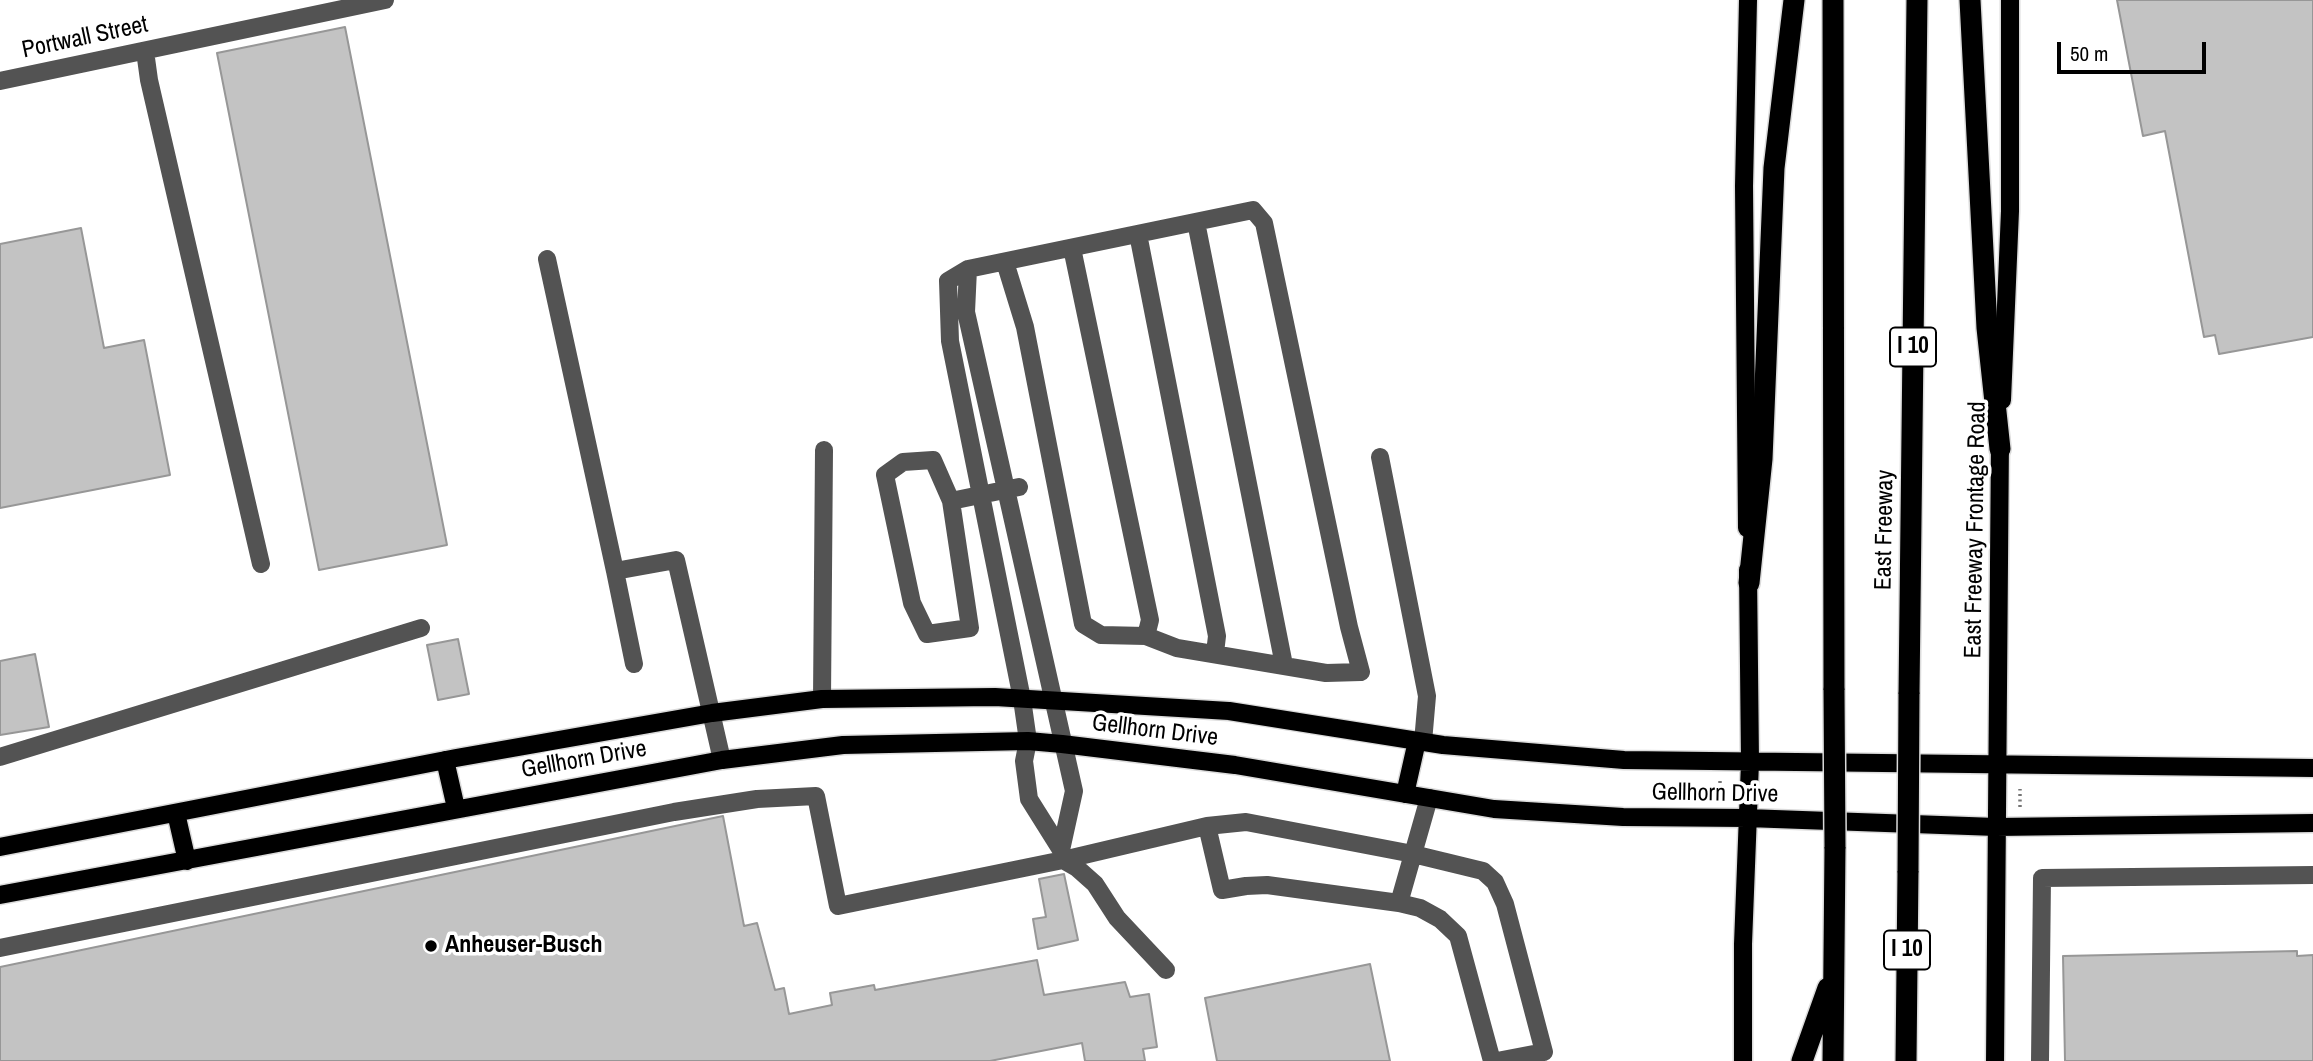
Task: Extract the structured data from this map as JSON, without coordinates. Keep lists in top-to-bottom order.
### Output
{
  "streets": {
    "highway": ["I 10", "East Freeway"],
    "main road": ["East Freeway Frontage Road", "Gellhorn Drive"],
    "street": ["Portwall Street"]
  },
  "crossings": [
    ["East Freeway Frontage Road", "Gellhorn Drive"]
  ],
  "places": ["Anheuser-Busch"],
  "scale_bar": "50 m"
}
